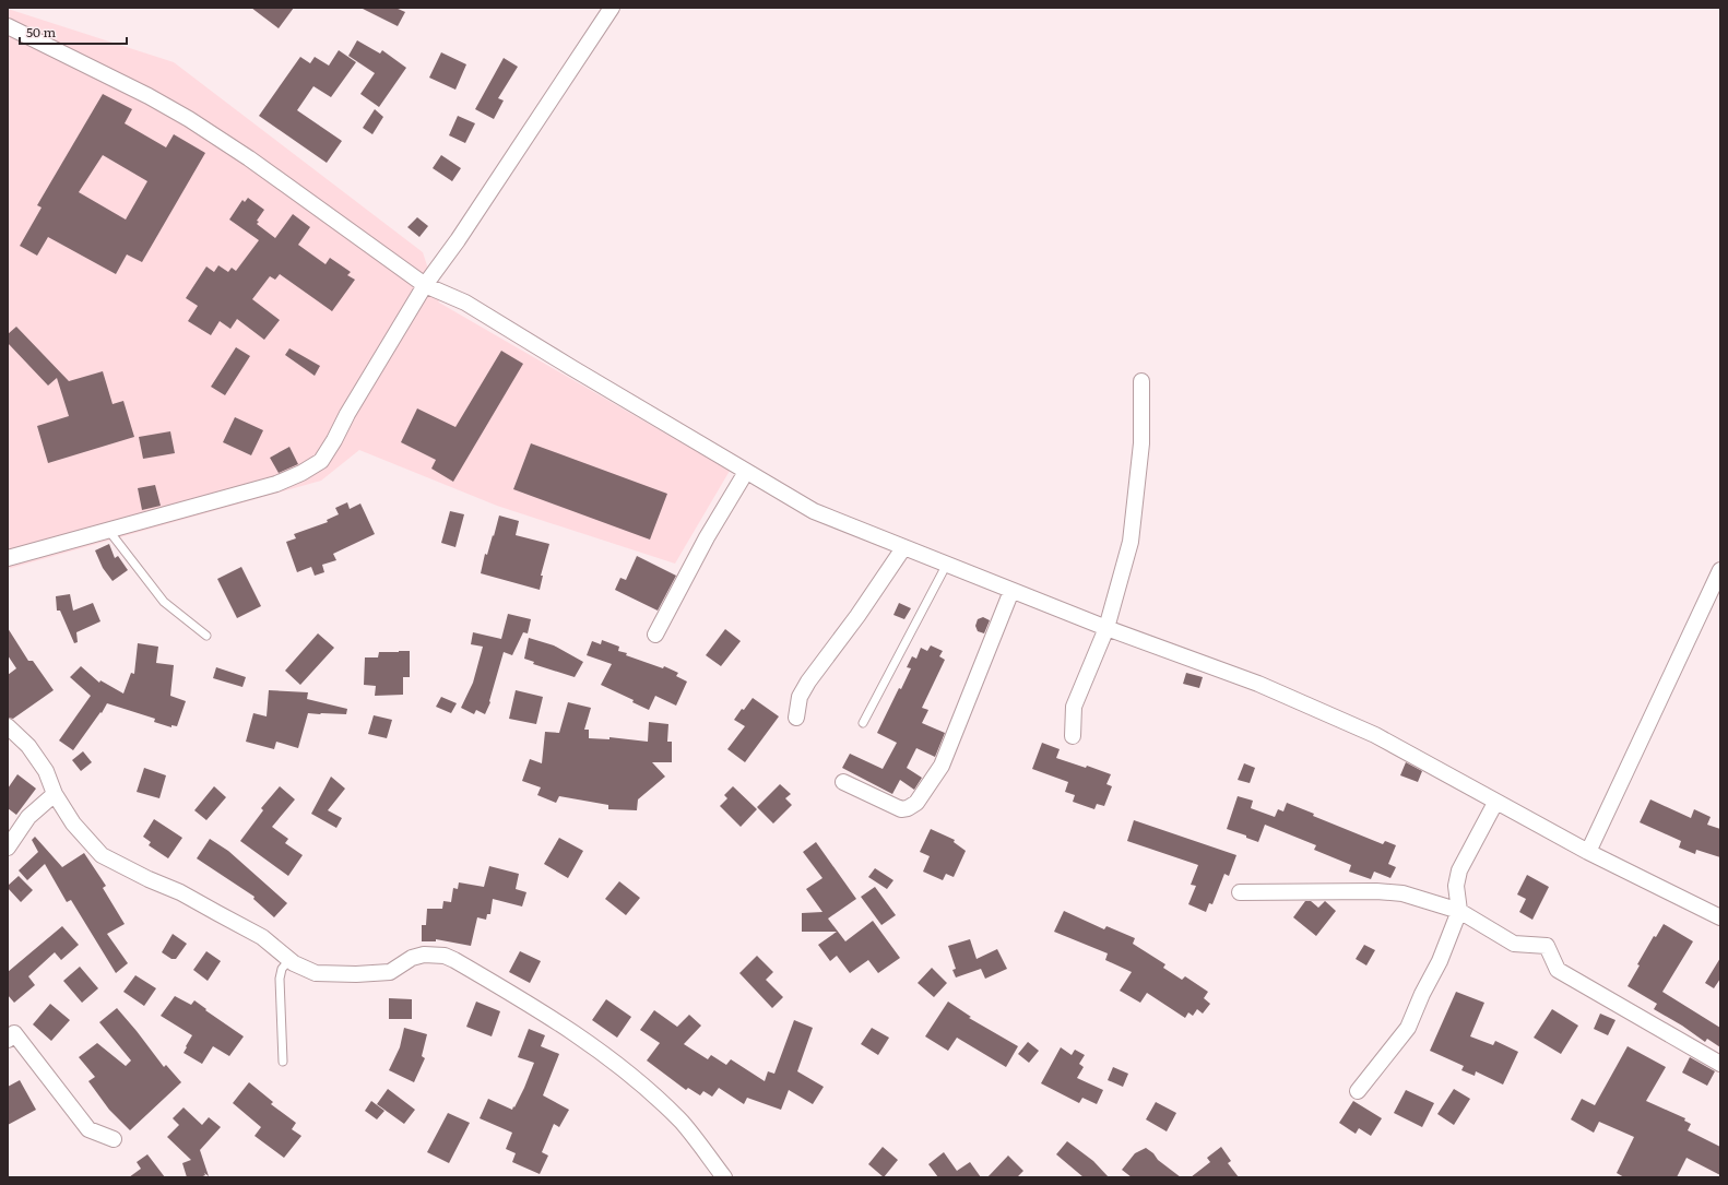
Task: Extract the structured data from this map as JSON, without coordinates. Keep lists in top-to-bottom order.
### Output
{
  "scale_bar": "50 m"
}
